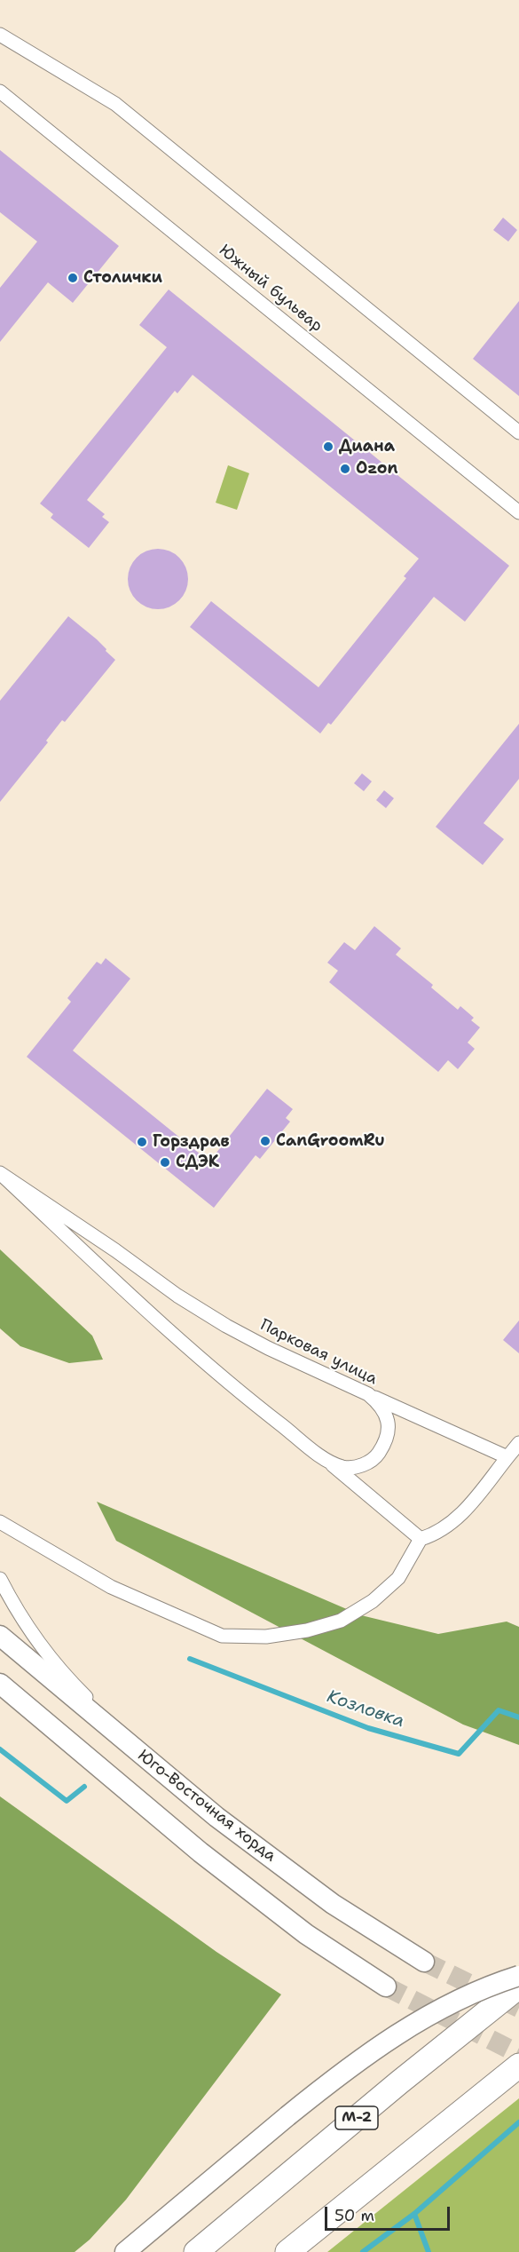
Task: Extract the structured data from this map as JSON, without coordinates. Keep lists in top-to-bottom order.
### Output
{
  "streets": {
    "highway": ["М-2"],
    "main road": ["Юго-Восточная хорда"],
    "street": ["Южный бульвар", "Парковая улица"]
  },
  "water": ["Козловка"],
  "places": [
    "Столички",
    "Диана",
    "Ozon",
    "CanGroomRu",
    "Горздрав",
    "СДЭК"
  ],
  "scale_bar": "50 m"
}
